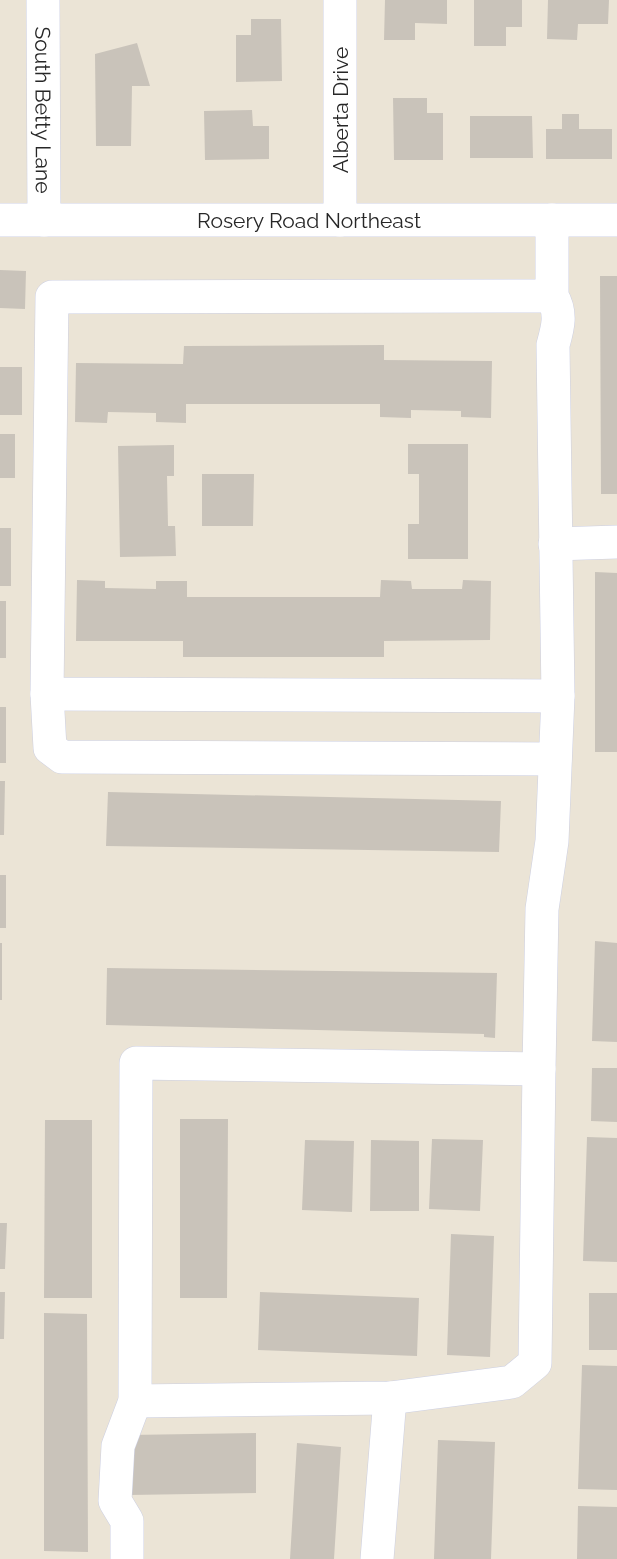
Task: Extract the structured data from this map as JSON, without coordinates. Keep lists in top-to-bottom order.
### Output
{
  "streets": {
    "street": ["South Betty Lane", "Alberta Drive", "Rosery Road Northeast"]
  },
  "crossings": [
    ["South Betty Lane", "Rosery Road Northeast"],
    ["Alberta Drive", "Rosery Road Northeast"]
  ]
}
